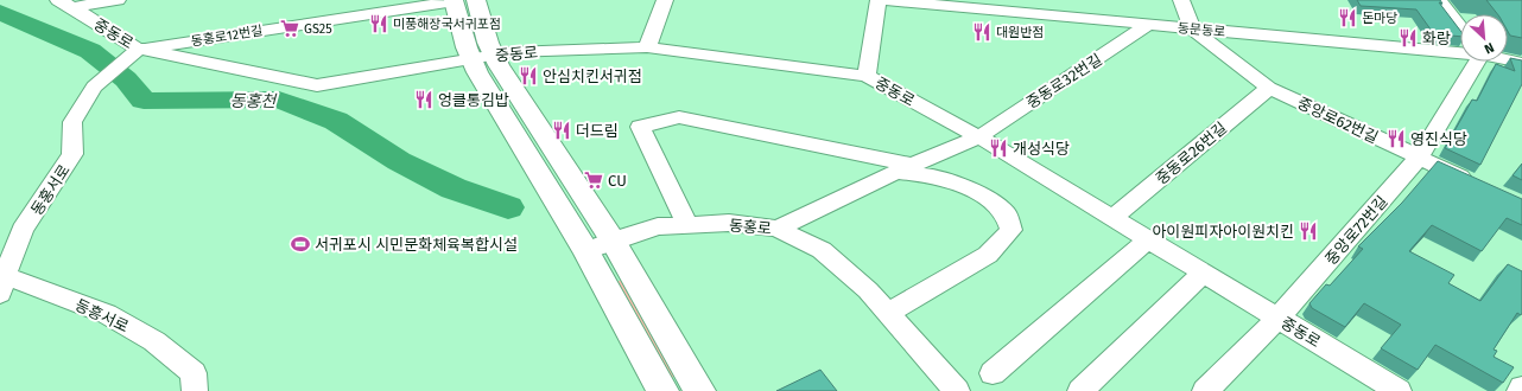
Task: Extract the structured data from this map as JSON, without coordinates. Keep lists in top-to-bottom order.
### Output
{
  "streets": {
    "street": [
      "동문동로",
      "중동로",
      "동홍로12번길",
      "중동로32번길",
      "중앙로62번길",
      "중동로26번길",
      "동홍서로",
      "동홍로",
      "중앙로72번길",
      "동흥서로"
    ]
  },
  "crossings": [
    ["동문동로", "중동로32번길"],
    ["동문동로", "중앙로62번길"],
    ["중동로", "동홍로12번길"],
    ["중동로", "중동로32번길"],
    ["중동로", "중동로26번길"],
    ["중동로", "동홍서로"],
    ["중동로", "중앙로72번길"],
    ["동홍로12번길", "동홍서로"],
    ["중앙로62번길", "중동로26번길"],
    ["중앙로62번길", "중앙로72번길"],
    ["동홍서로", "동흥서로"]
  ],
  "water": ["동홍천"],
  "places": {
    "restaurant": [
      "돈마당",
      "미풍해장국서귀포점",
      "대원반점",
      "화랑",
      "안심치킨서귀점",
      "엉클통김밥",
      "더드림",
      "영진식당",
      "개성식당",
      "아이원피자아이원치킨"
    ],
    "supermarket": ["GS25", "CU"],
    "sports": ["서귀포시 시민문화체육복합시설"]
  },
  "north": "bottom right"
}
